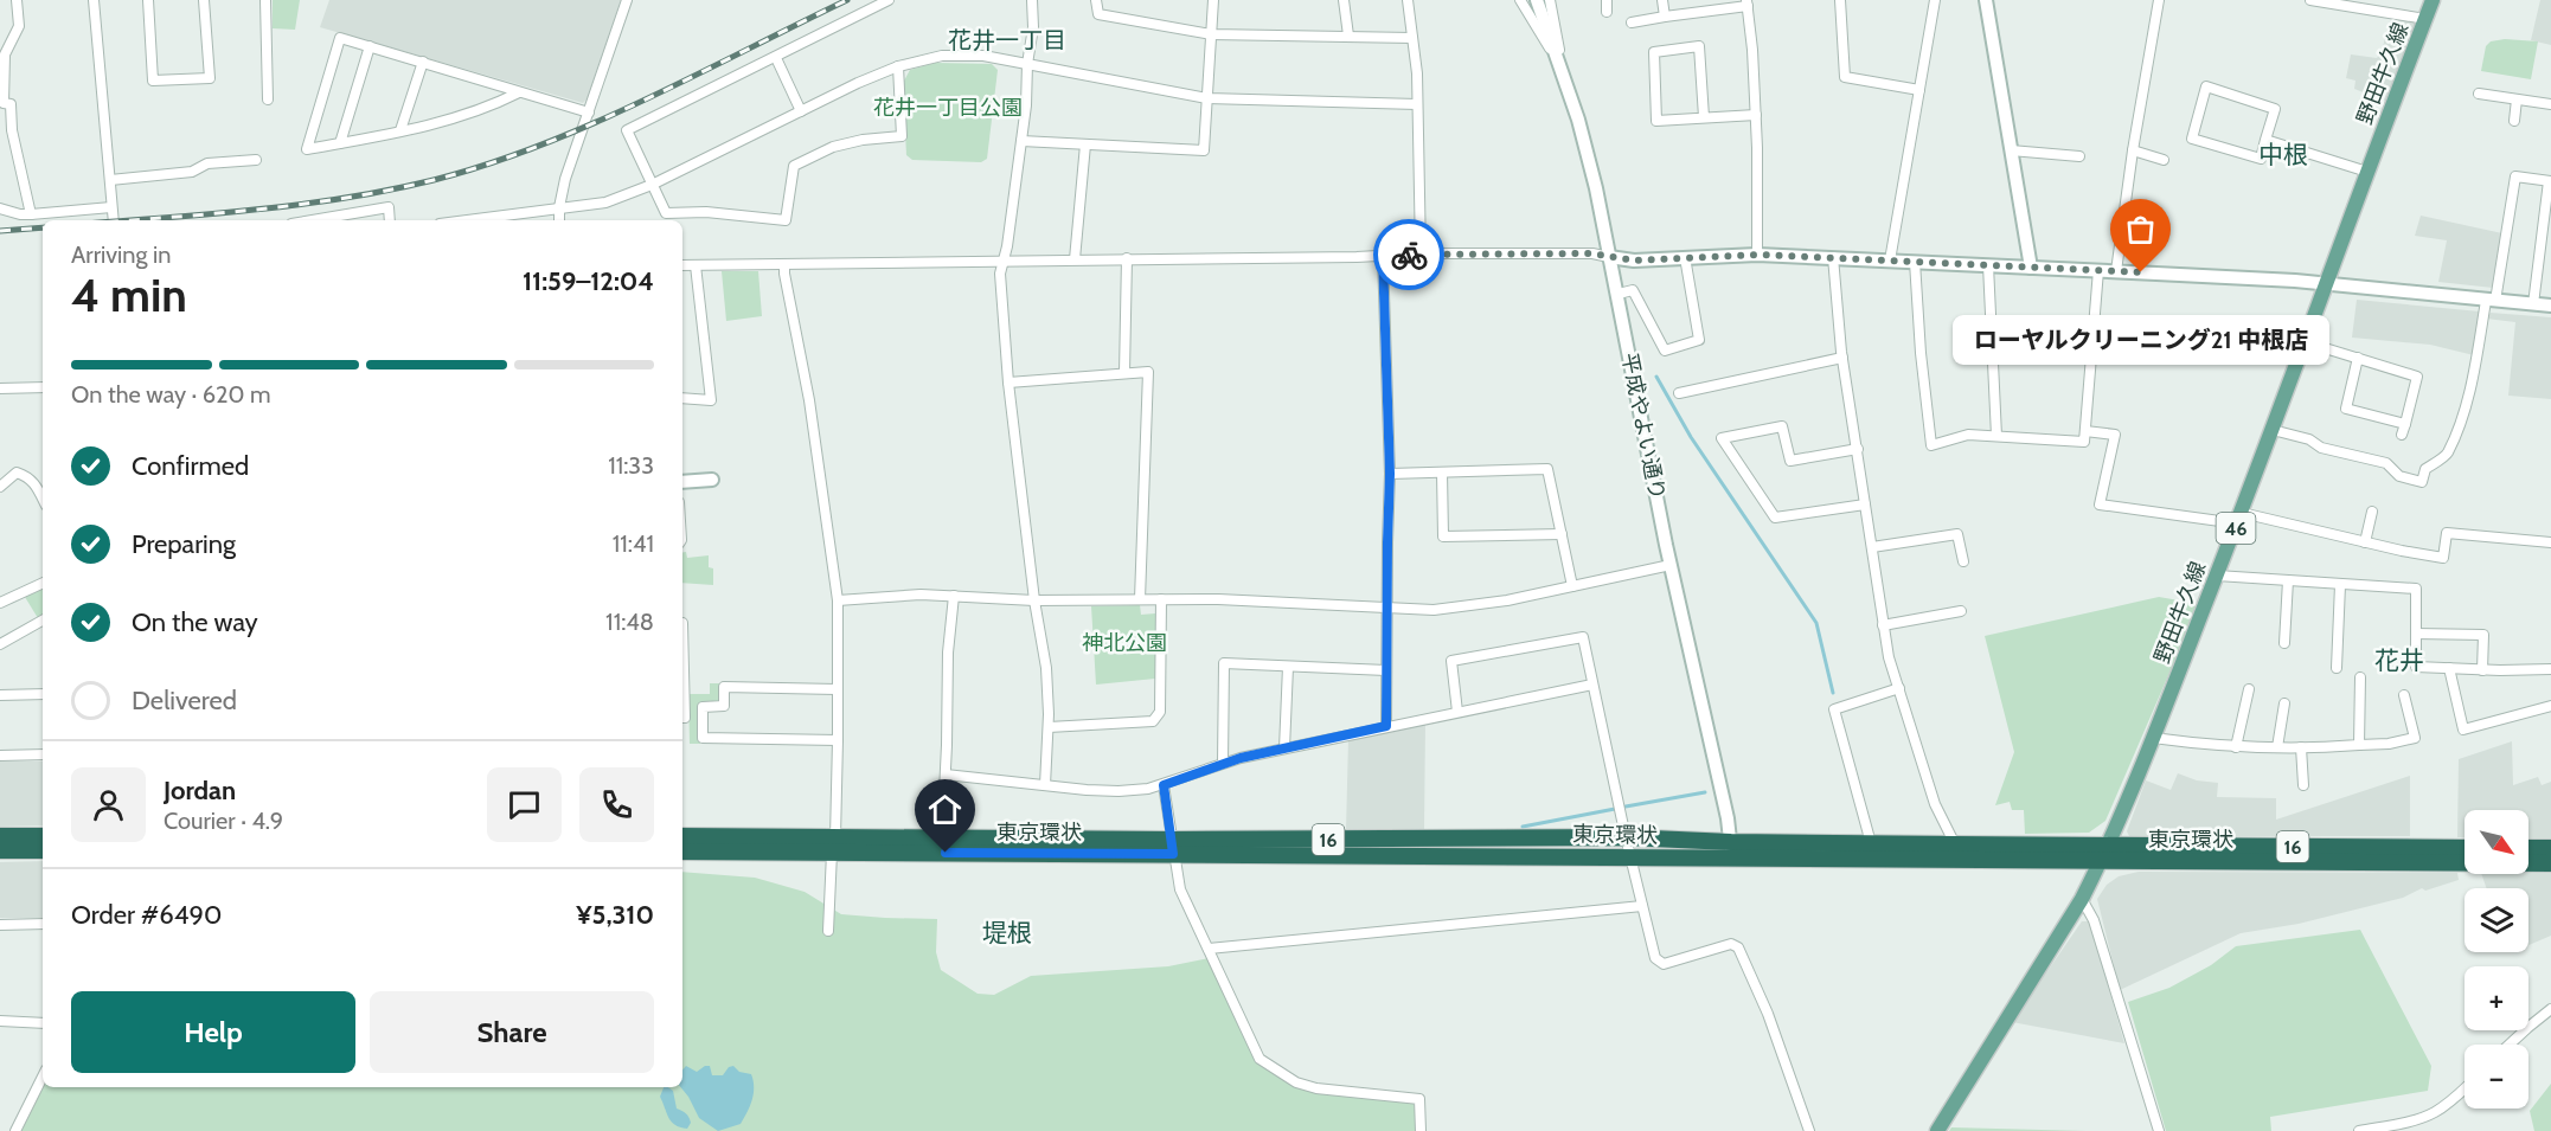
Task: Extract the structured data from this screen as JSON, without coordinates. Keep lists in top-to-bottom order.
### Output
{
  "streets": {
    "highway": ["東京環状", "16"],
    "main road": ["野田牛久線", "46"],
    "street": ["平成やよい通り"]
  },
  "crossings": [
    ["野田牛久線", "東京環状"],
    ["平成やよい通り", "東京環状"]
  ],
  "districts": [
    "花井一丁目",
    "中根",
    "花井",
    "堤根"
  ],
  "parks": ["花井一丁目公園", "神北公園"],
  "places": ["ローヤルクリーニング21 中根店"],
  "north": "bottom right",
  "page": {
    "heading": ["4 min", "Arriving in", "11:59–12:04"],
    "panel": [
      "Jordan",
      "Courier · 4.9",
      "Order #6490",
      "¥5,310"
    ],
    "bubble": "ローヤルクリーニング21 中根店",
    "bar": "On the way · 620 m",
    "list": [
      ["Confirmed", "11:33"],
      ["Preparing", "11:41"],
      ["On the way", "11:48"],
      "Delivered"
    ],
    "map_buttons": ["+", "−"],
    "buttons": ["Help", "Share"]
  }
}
